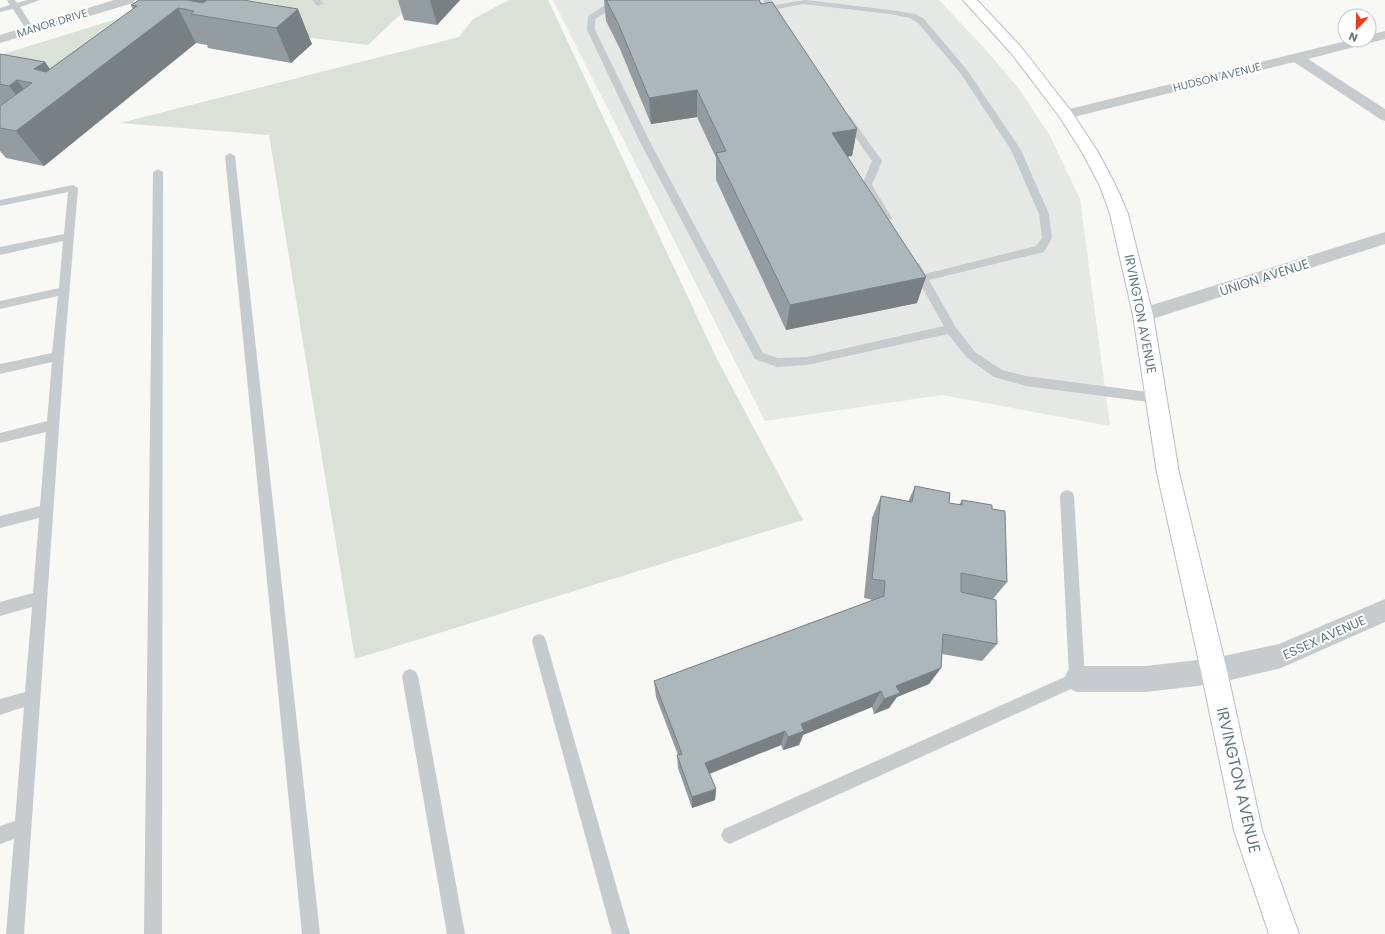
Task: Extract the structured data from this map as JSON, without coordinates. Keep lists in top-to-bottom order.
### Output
{
  "streets": {
    "main road": ["IRVINGTON AVENUE"],
    "street": [
      "MANOR DRIVE",
      "HUDSON AVENUE",
      "UNION AVENUE",
      "ESSEX AVENUE"
    ]
  },
  "crossings": [
    ["HUDSON AVENUE", "IRVINGTON AVENUE"],
    ["UNION AVENUE", "IRVINGTON AVENUE"],
    ["IRVINGTON AVENUE", "ESSEX AVENUE"]
  ],
  "north": "bottom"
}
